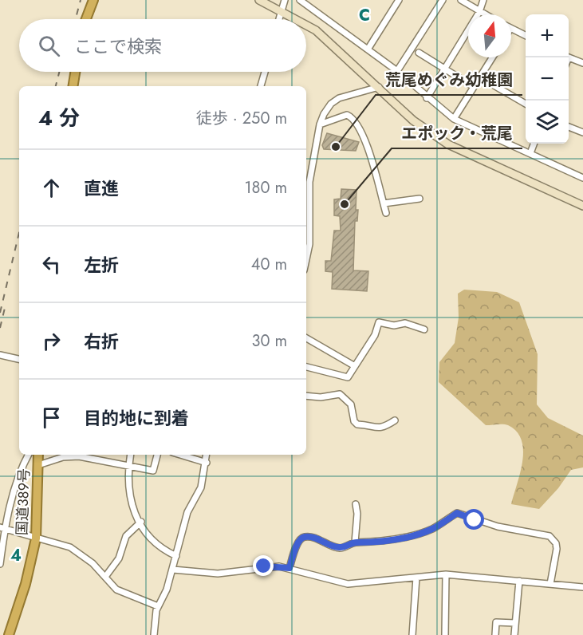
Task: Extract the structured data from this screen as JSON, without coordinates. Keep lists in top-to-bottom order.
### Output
{
  "streets": {
    "highway": ["国道389号"]
  },
  "places": ["荒尾めぐみ幼稚園", "エポック・荒尾"],
  "north": "top",
  "page": {
    "map_buttons": ["+", "−"],
    "search": "ここで検索",
    "heading": ["4 分", "徒歩 · 250 m"],
    "list": [
      ["直進", "180 m"],
      ["左折", "40 m"],
      ["右折", "30 m"],
      "目的地に到着"
    ]
  },
  "grid": {
    "columns": ["C"],
    "rows": ["4"]
  }
}
